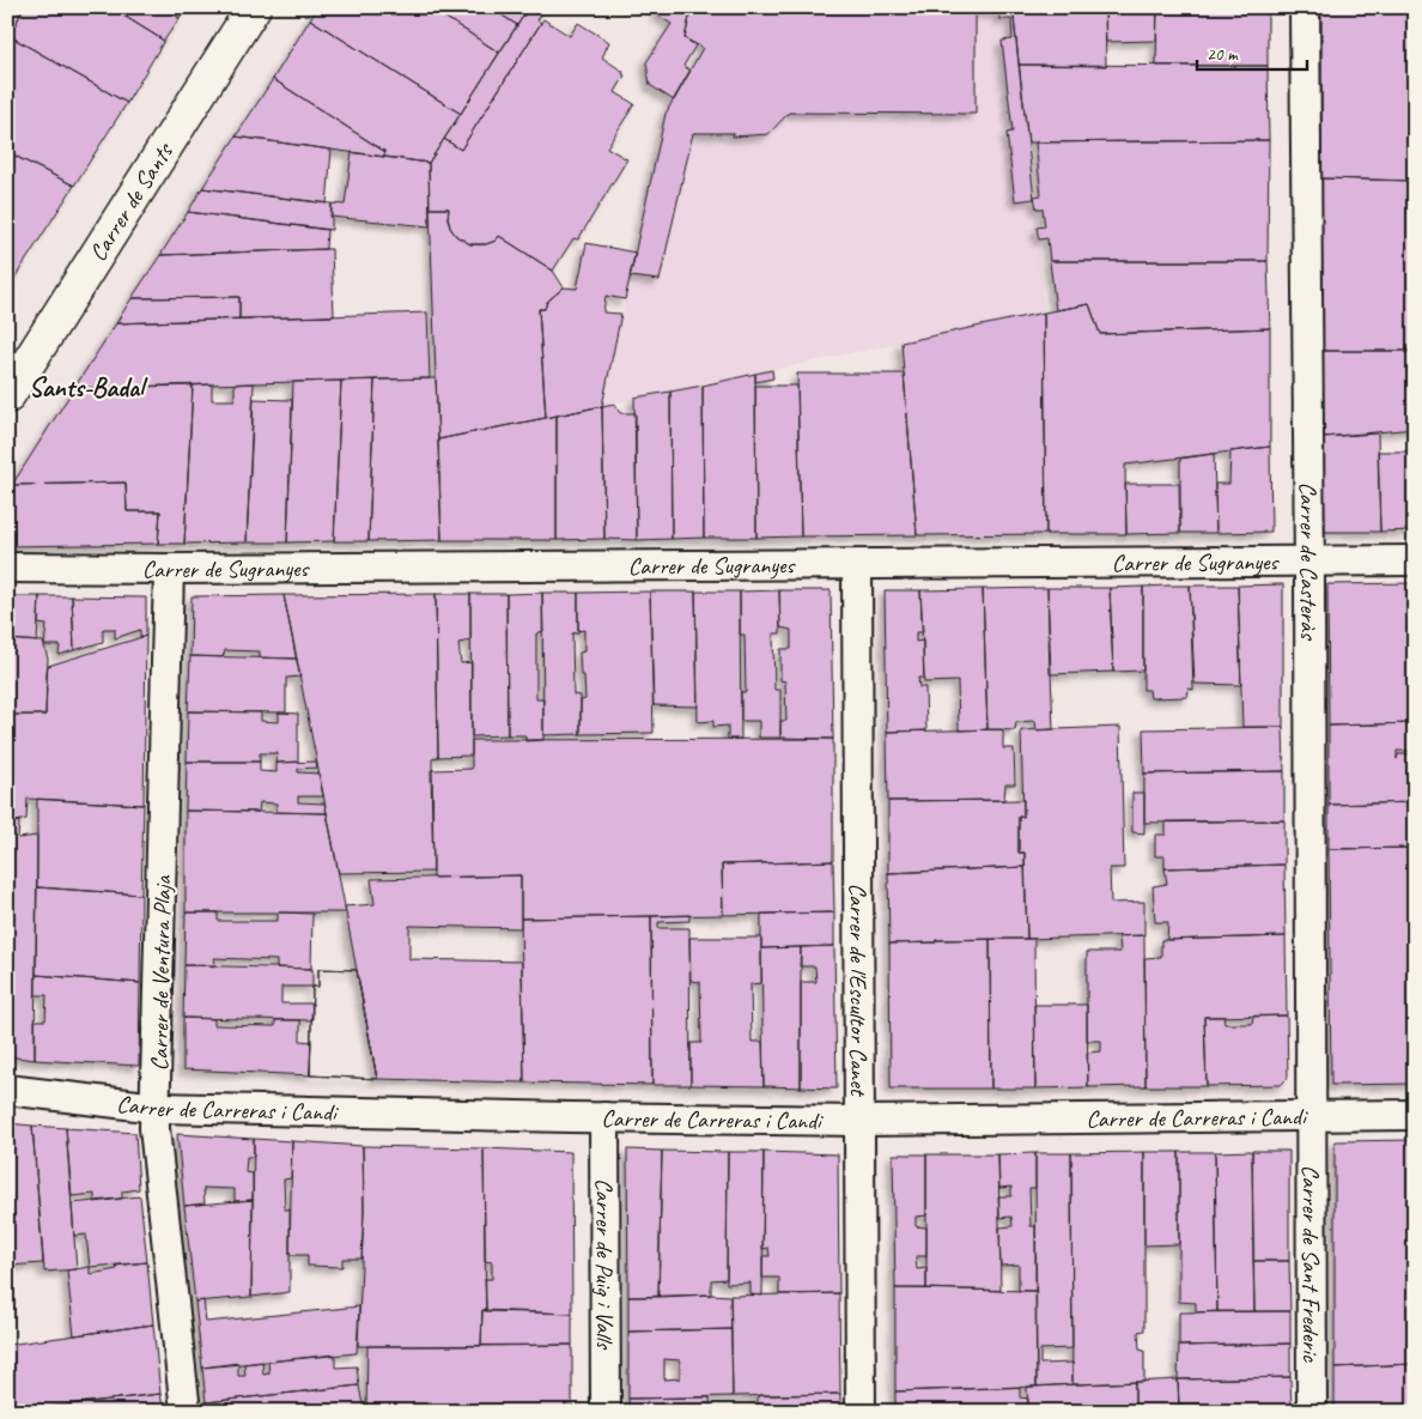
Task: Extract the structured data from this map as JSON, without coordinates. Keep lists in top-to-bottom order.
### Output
{
  "streets": {
    "street": [
      "Carrer de Sants",
      "Carrer de Casteràs",
      "Carrer de Sugranyes",
      "Carrer de Ventura Plaja",
      "Carrer de l'Escultor Canet",
      "Carrer de Carreras i Candi",
      "Carrer de Sant Frederic",
      "Carrer de Puig i Valls"
    ]
  },
  "crossings": [
    ["Carrer de Casteràs", "Carrer de Sugranyes"],
    ["Carrer de Casteràs", "Carrer de Carreras i Candi"],
    ["Carrer de Casteràs", "Carrer de Sant Frederic"],
    ["Carrer de Sugranyes", "Carrer de Ventura Plaja"],
    ["Carrer de Sugranyes", "Carrer de l'Escultor Canet"],
    ["Carrer de Ventura Plaja", "Carrer de Carreras i Candi"],
    ["Carrer de l'Escultor Canet", "Carrer de Carreras i Candi"],
    ["Carrer de Carreras i Candi", "Carrer de Sant Frederic"],
    ["Carrer de Carreras i Candi", "Carrer de Puig i Valls"]
  ],
  "districts": ["Sants-Badal"],
  "scale_bar": "20 m"
}
